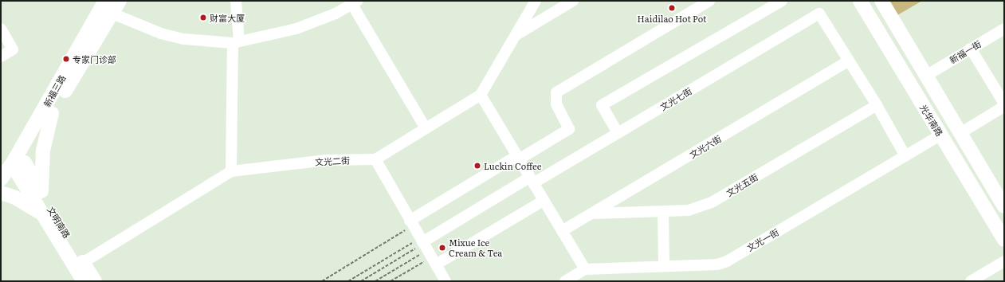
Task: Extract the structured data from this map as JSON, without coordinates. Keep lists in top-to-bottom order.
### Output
{
  "streets": {
    "main road": ["新福三路", "光华南路", "文明南路"],
    "street": [
      "新福一街",
      "文光七街",
      "文光六街",
      "文光二街",
      "文光五街",
      "文光一街"
    ]
  },
  "crossings": [
    ["新福一街", "光华南路"],
    ["新福三路", "文明南路"],
    ["文光七街", "文光六街"],
    ["光华南路", "文光一街"],
    ["文光六街", "文光五街"],
    ["文光二街", "文明南路"]
  ],
  "places": [
    "Haidilao Hot Pot",
    "财富大厦",
    "专家门诊部",
    "Luckin Coffee",
    "Mixue Ice Cream & Tea"
  ]
}
